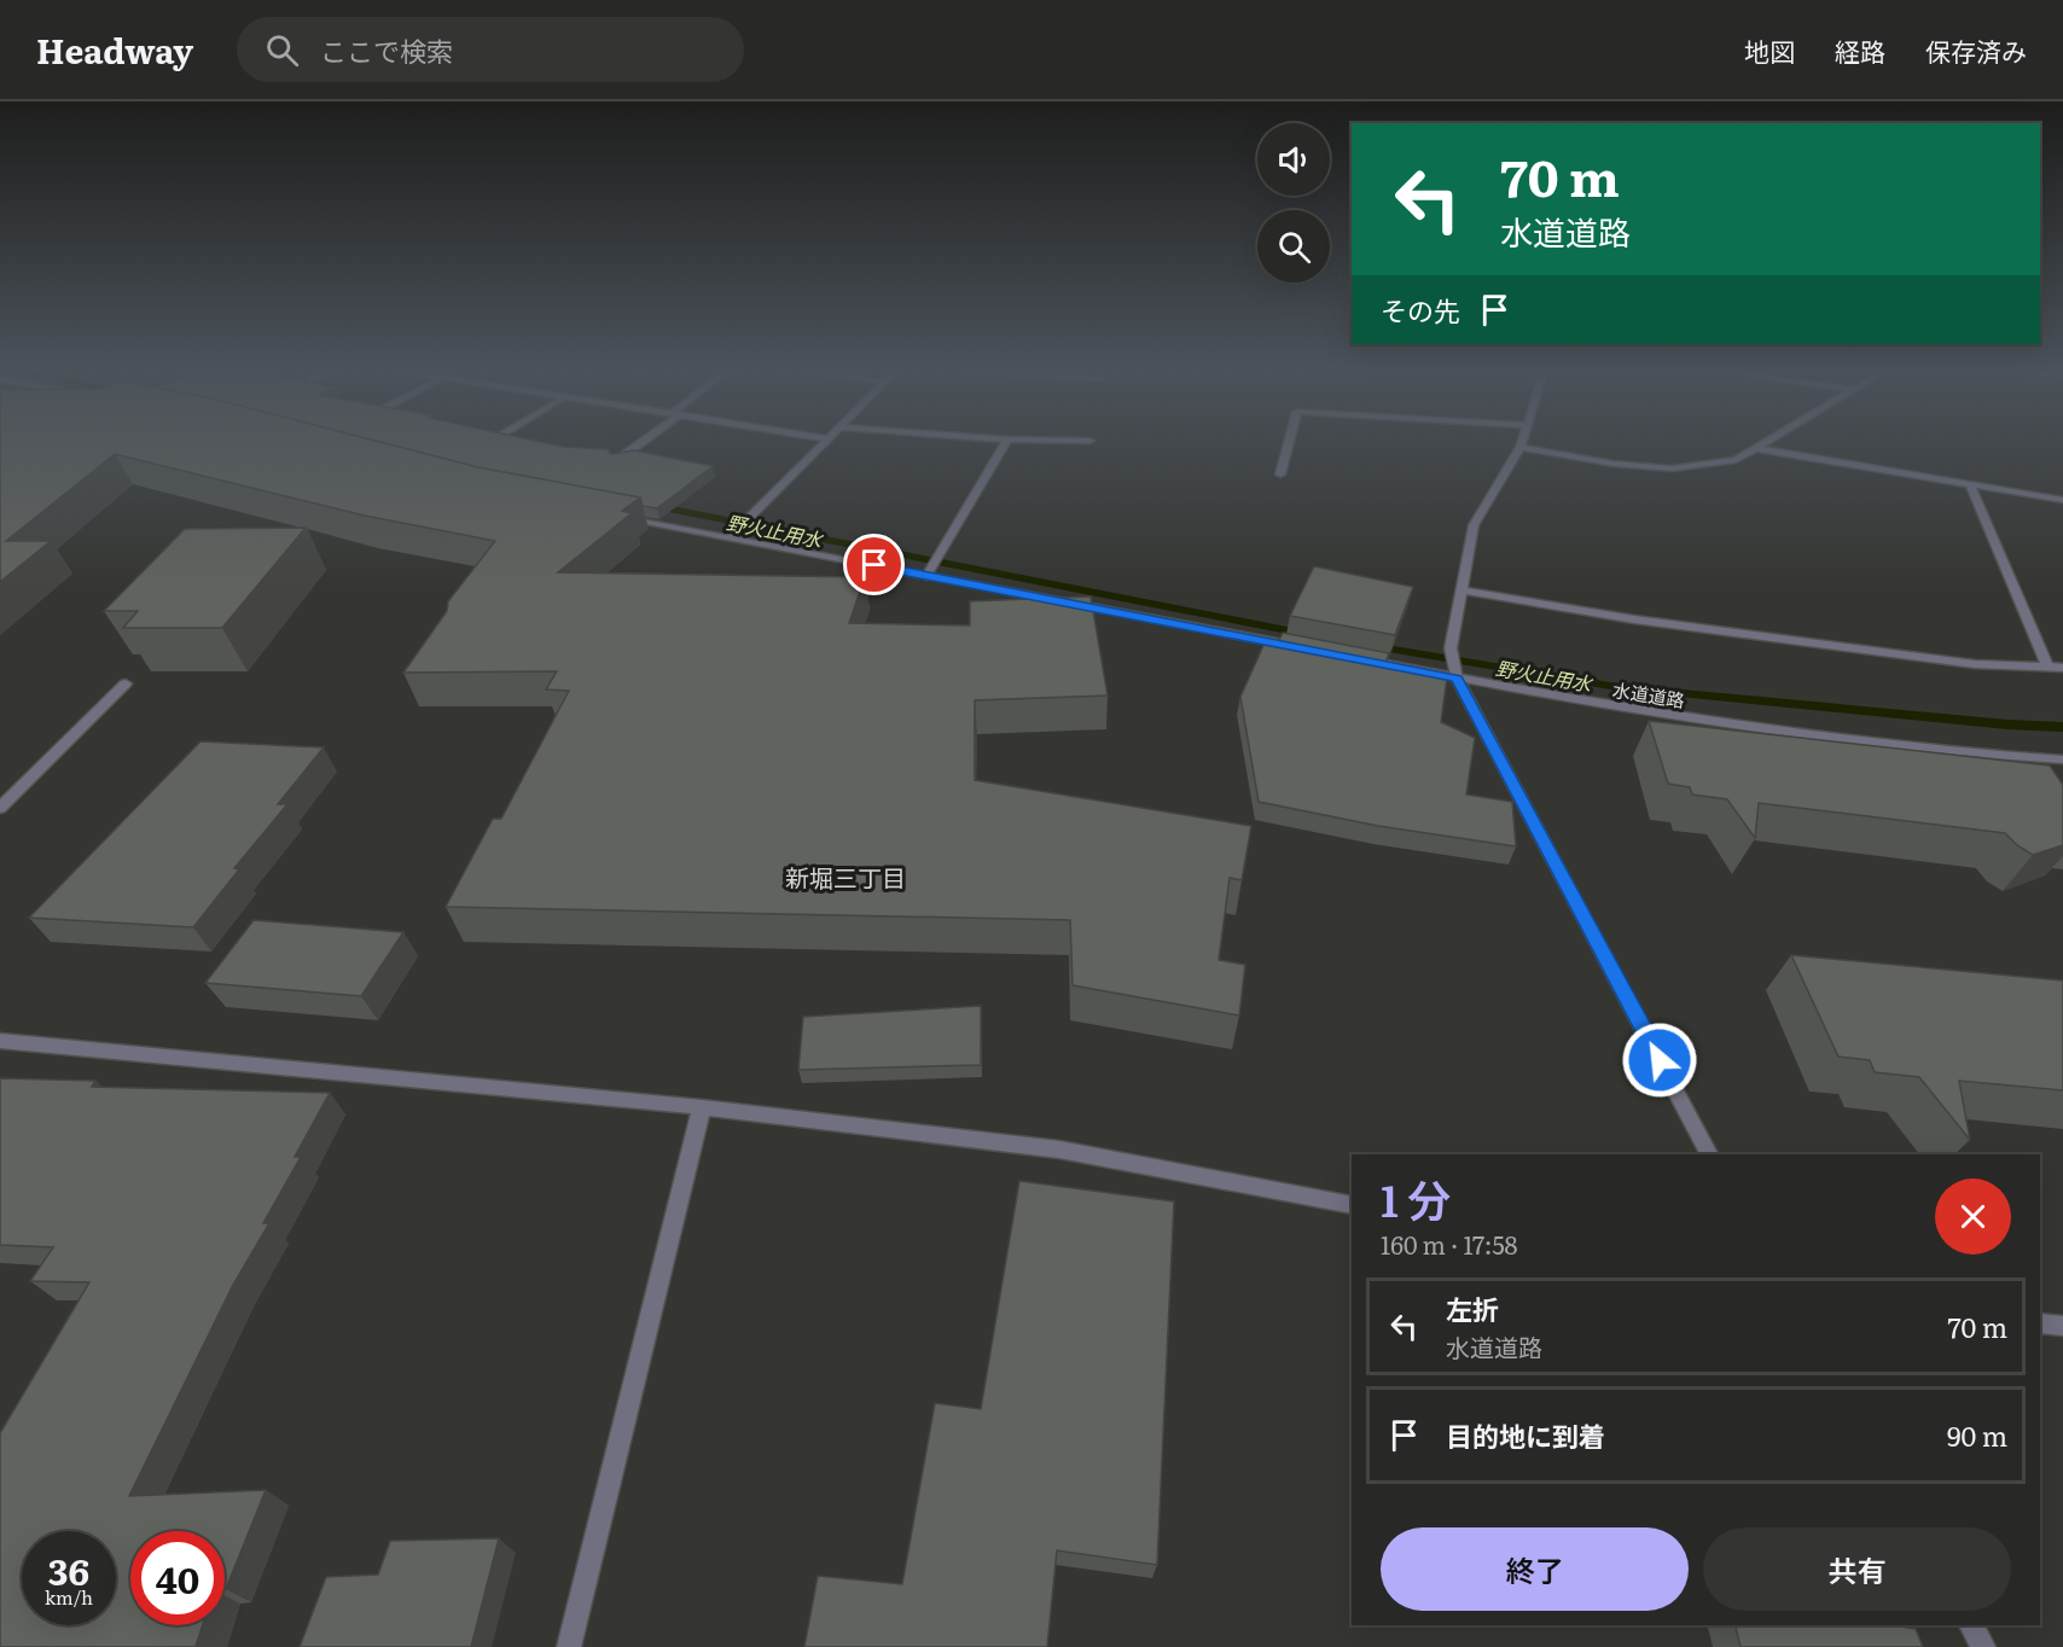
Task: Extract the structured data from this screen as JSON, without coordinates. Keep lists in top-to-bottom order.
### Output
{
  "streets": {
    "street": ["水道道路"]
  },
  "districts": ["新堀三丁目"],
  "water": ["野火止用水"],
  "page": {
    "header": "Headway",
    "search": "ここで検索",
    "nav": ["地図", "経路", "保存済み"],
    "turn": ["70 m", "水道道路"],
    "then": "その先",
    "heading": ["1 分", "160 m · 17:58"],
    "list": [
      {
        "name": "左折",
        "note": "水道道路",
        "value": "70 m"
      },
      {
        "name": "目的地に到着",
        "value": "90 m"
      }
    ],
    "buttons": ["終了", "共有"],
    "speed": "36 km/h",
    "limit": "40"
  }
}
